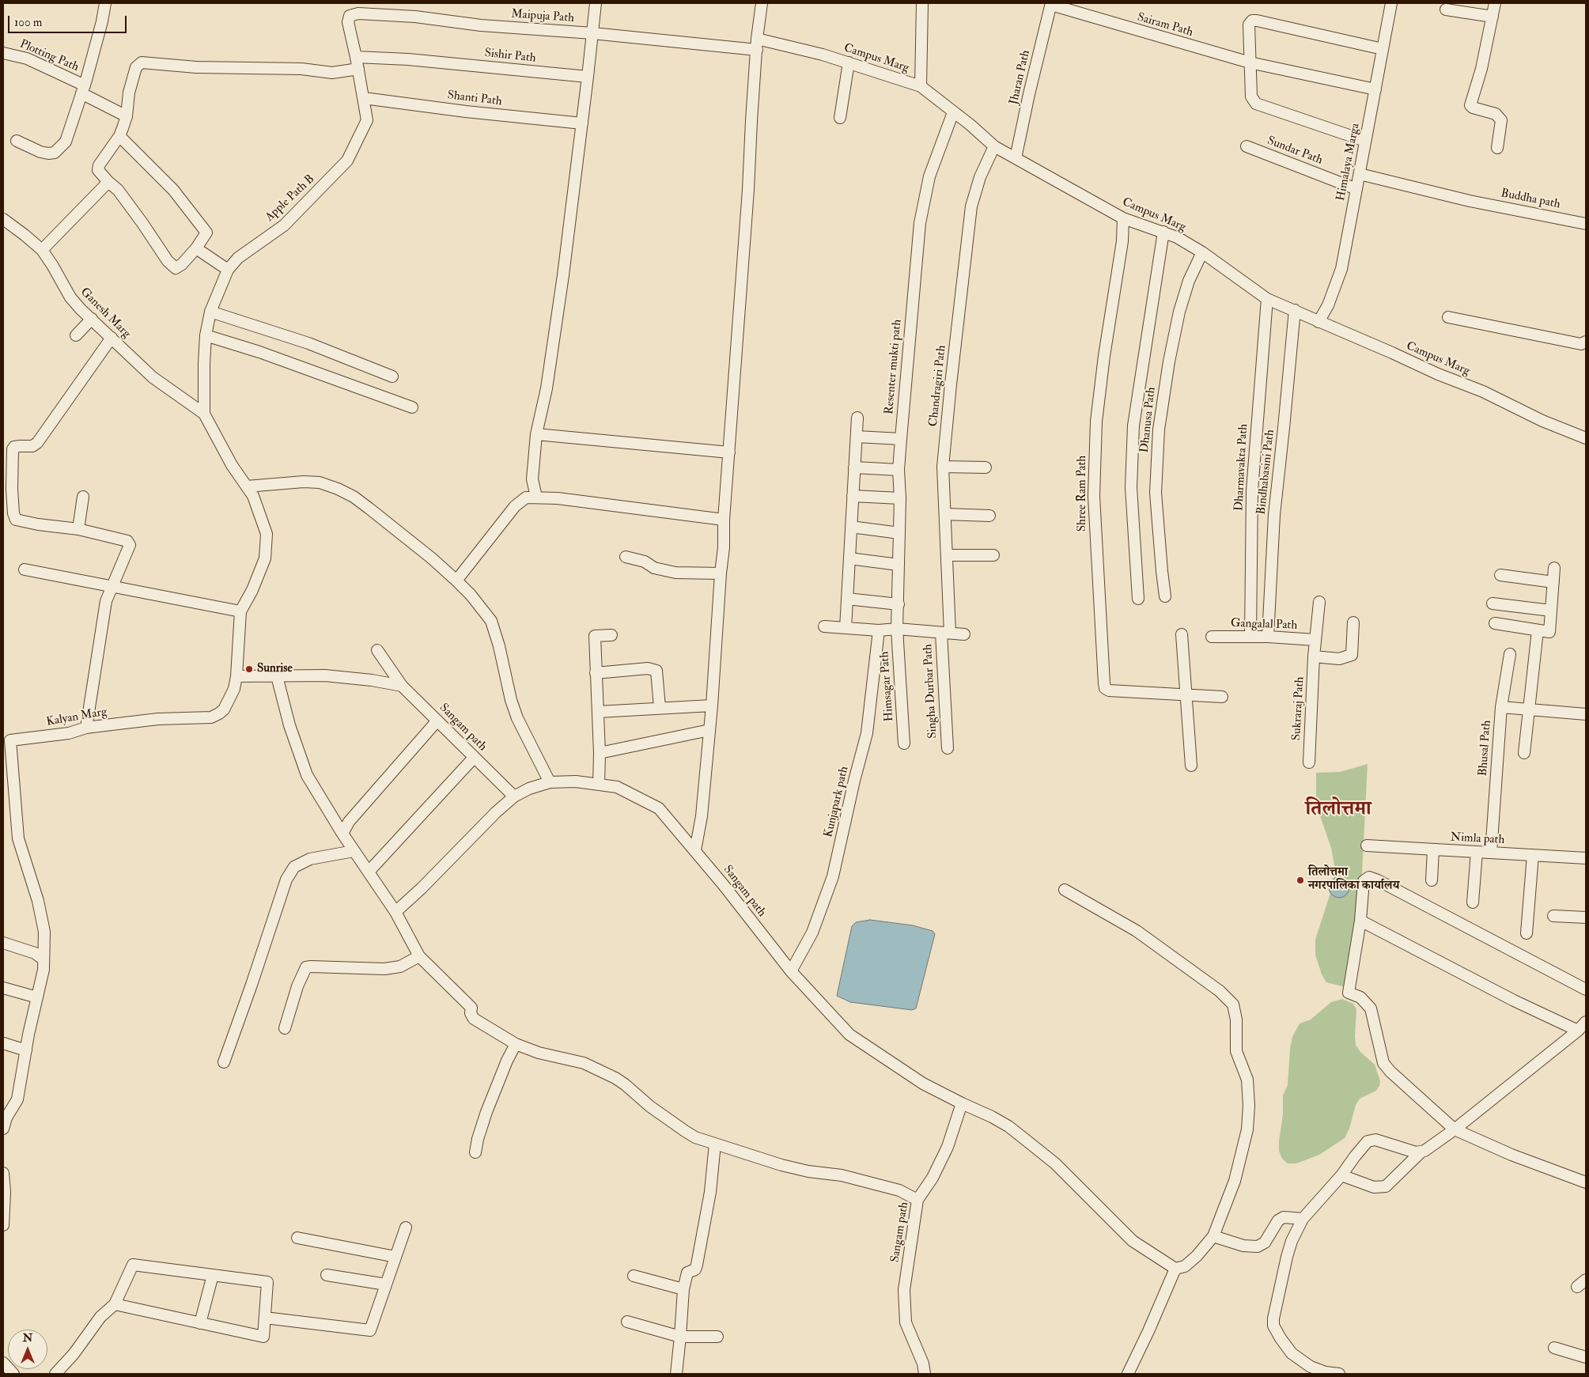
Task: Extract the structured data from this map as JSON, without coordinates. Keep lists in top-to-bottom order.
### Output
{
  "streets": {
    "street": [
      "Maipuja Path",
      "Sairam Path",
      "Plotting Path",
      "Sishir Path",
      "Campus Marg",
      "Jharan Path",
      "Shanti Path",
      "Sundar Path",
      "Himalaya Marga",
      "Apple Path B",
      "Buddha path",
      "Ganesh Marg",
      "Resenter mukti path",
      "Chandragiri Path",
      "Dhanusa Path",
      "Dharmavakta Path",
      "Bindhabasini Path",
      "Shree Ram Path",
      "Gangalal Path",
      "Himsagar Path",
      "Singha Durbar Path",
      "Sukraraj Path",
      "Kalyan Marg",
      "Sangam path",
      "Bhusal Path",
      "Kunjapark path",
      "Nimla path"
    ]
  },
  "crossings": [
    ["Maipuja Path", "Campus Marg"],
    ["Maipuja Path", "Apple Path B"],
    ["Sairam Path", "Jharan Path"],
    ["Sairam Path", "Himalaya Marga"],
    ["Sishir Path", "Apple Path B"],
    ["Campus Marg", "Jharan Path"],
    ["Campus Marg", "Himalaya Marga"],
    ["Campus Marg", "Resenter mukti path"],
    ["Campus Marg", "Chandragiri Path"],
    ["Campus Marg", "Dhanusa Path"],
    ["Campus Marg", "Dharmavakta Path"],
    ["Campus Marg", "Bindhabasini Path"],
    ["Campus Marg", "Shree Ram Path"],
    ["Shanti Path", "Apple Path B"],
    ["Sundar Path", "Himalaya Marga"],
    ["Himalaya Marga", "Buddha path"],
    ["Apple Path B", "Ganesh Marg"],
    ["Apple Path B", "Kalyan Marg"],
    ["Ganesh Marg", "Kalyan Marg"],
    ["Resenter mukti path", "Himsagar Path"],
    ["Chandragiri Path", "Singha Durbar Path"],
    ["Dharmavakta Path", "Gangalal Path"],
    ["Bindhabasini Path", "Gangalal Path"],
    ["Gangalal Path", "Sukraraj Path"],
    ["Sangam path", "Kunjapark path"],
    ["Bhusal Path", "Nimla path"]
  ],
  "districts": ["तिलोत्तमा"],
  "places": ["Sunrise", "तिलोत्तमा नगरपालिका कार्यालय"],
  "scale_bar": "100 m",
  "north": "top"
}
